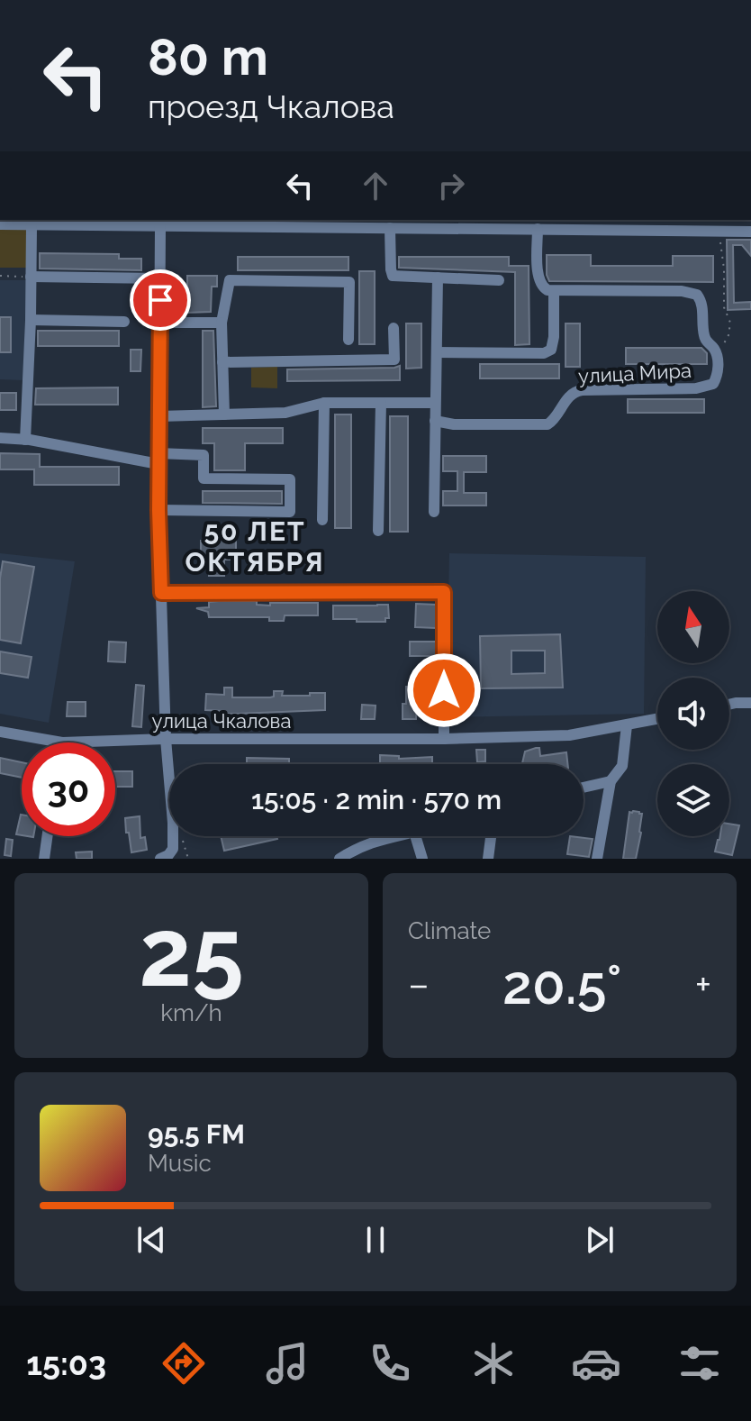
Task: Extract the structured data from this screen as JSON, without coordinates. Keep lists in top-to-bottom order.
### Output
{
  "streets": {
    "street": ["улица Мира", "улица Чкалова"]
  },
  "districts": ["50 ЛЕТ ОКТЯБРЯ"],
  "north": "top",
  "page": {
    "turn": ["80 m", "проезд Чкалова"],
    "limit": "30",
    "trip": "15:05 · 2 min · 570 m",
    "tile": [
      ["25", "km/h"],
      "Climate"
    ],
    "heat": ["−", "20.5°", "+"],
    "song": ["95.5 FM", "Music"],
    "tabs": "15:03"
  }
}
